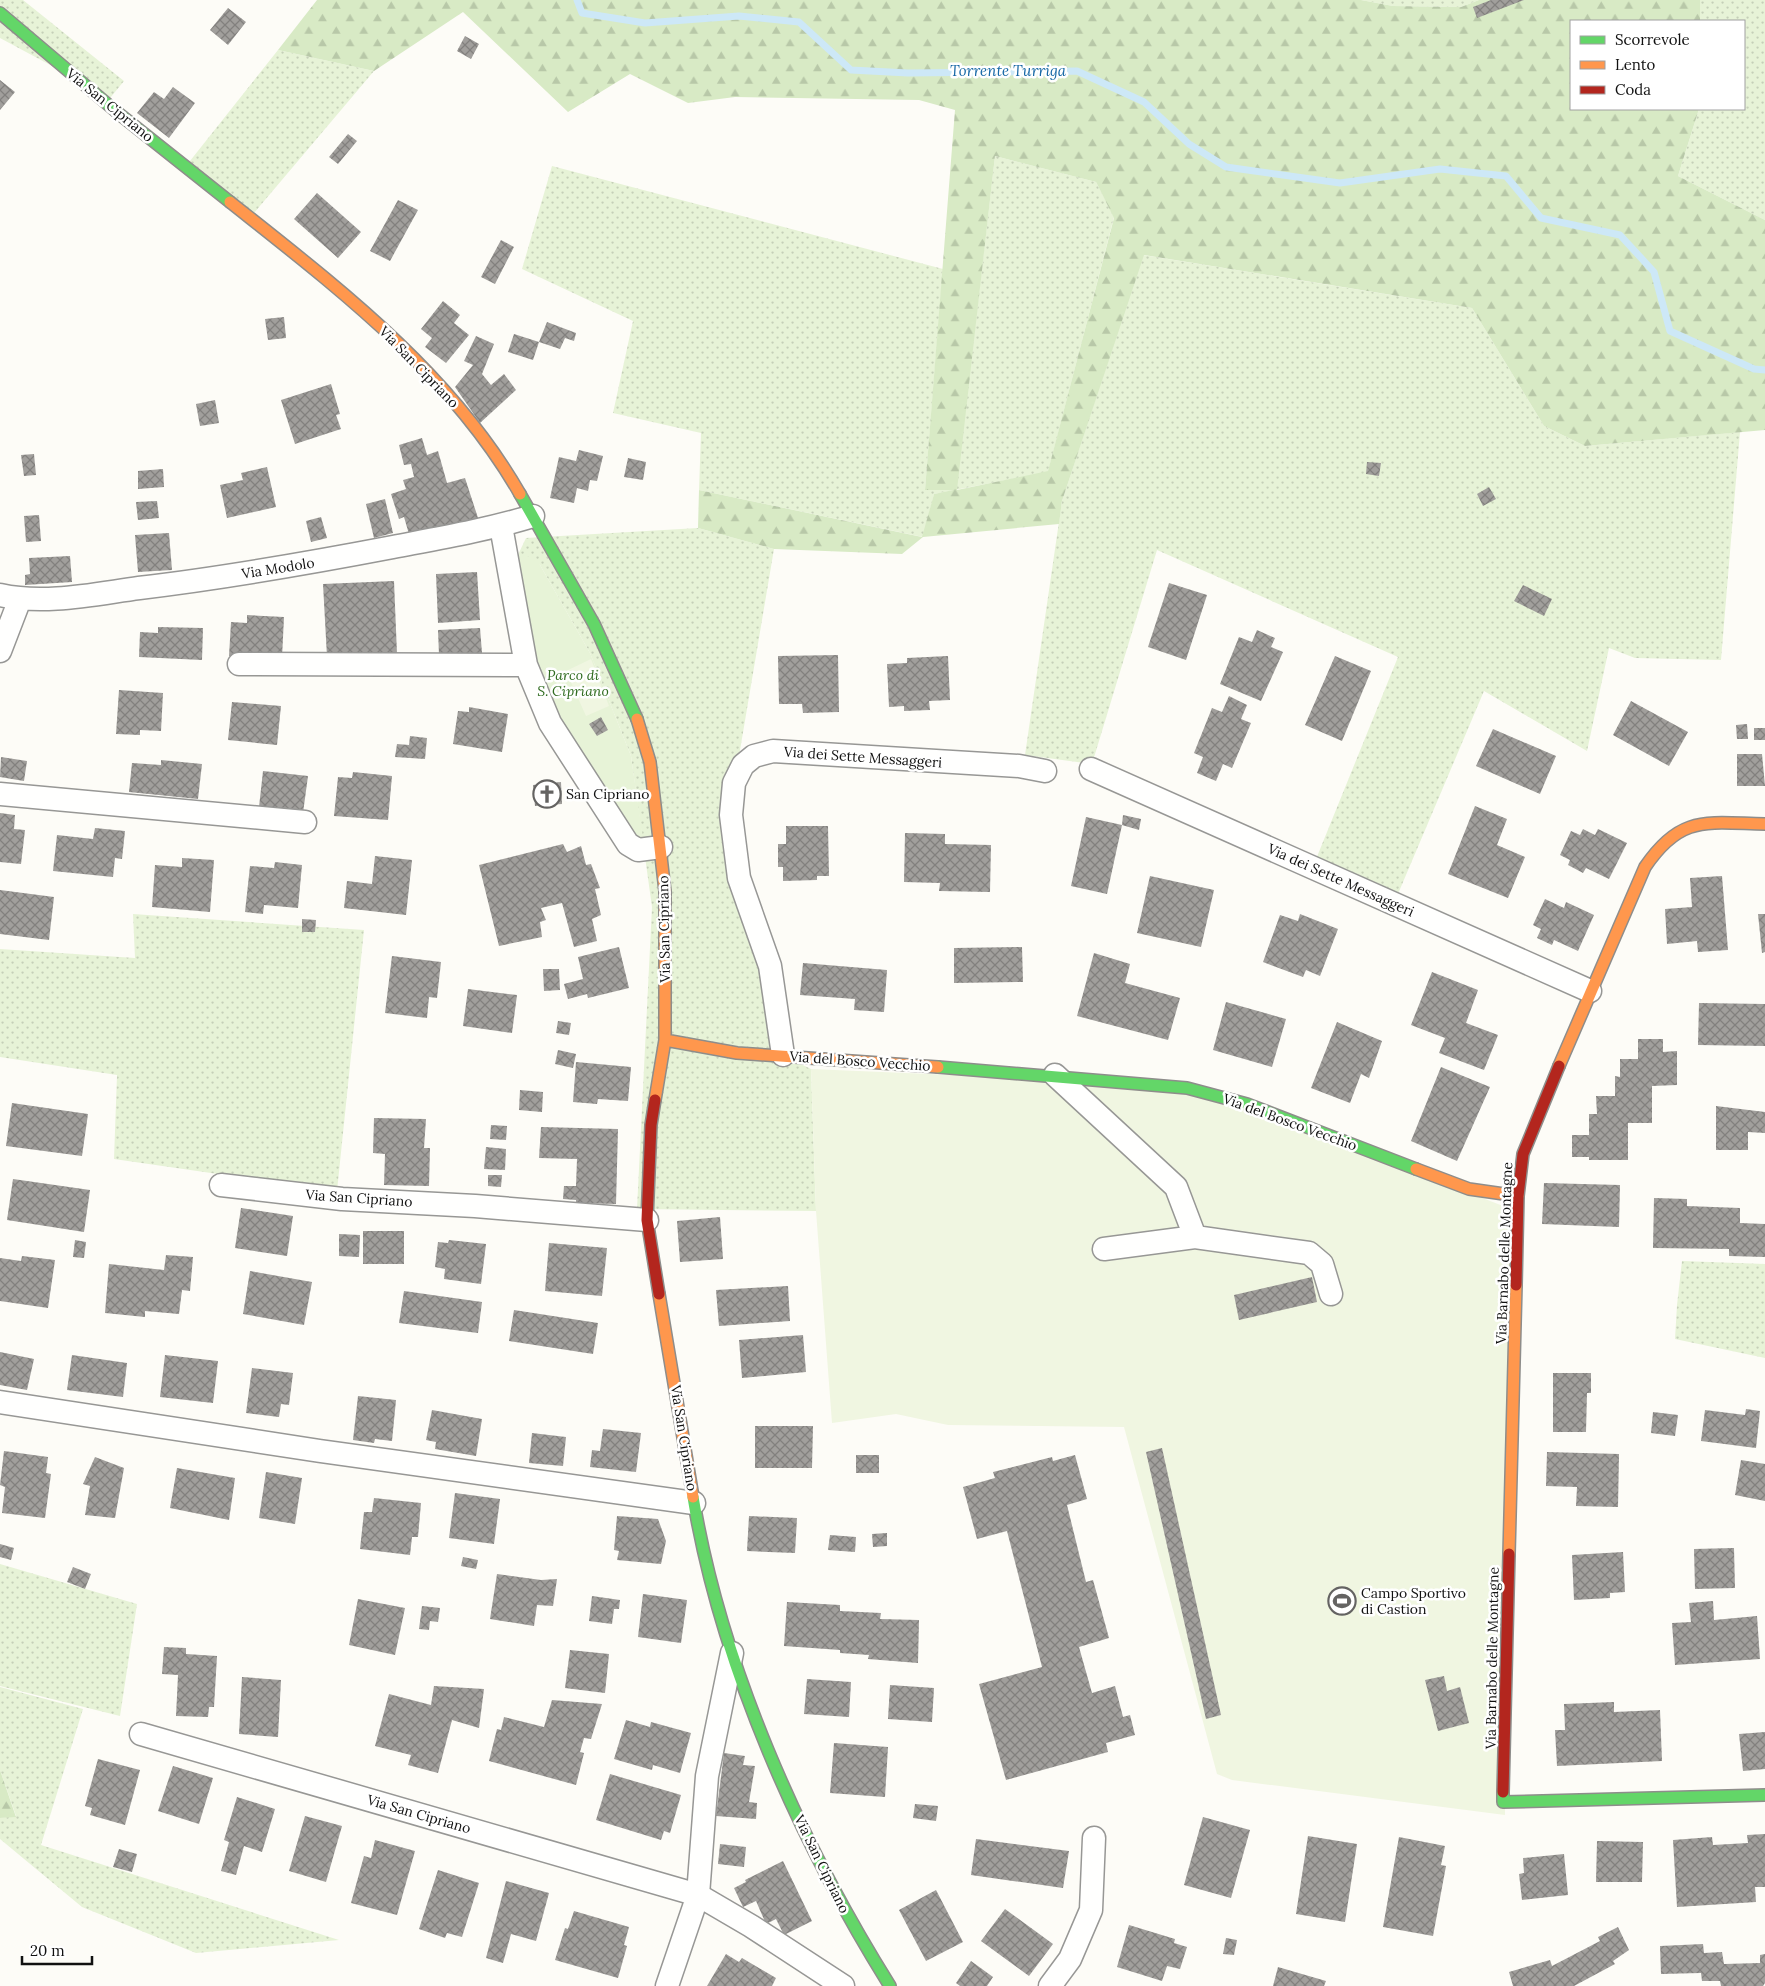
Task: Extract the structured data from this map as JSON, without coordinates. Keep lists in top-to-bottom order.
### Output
{
  "streets": {
    "main road": ["Via San Cipriano", "Via del Bosco Vecchio", "Via Barnabo delle Montagne"],
    "street": ["Via Modolo", "Via dei Sette Messaggeri"]
  },
  "crossings": [
    ["Via San Cipriano", "Via Modolo"],
    ["Via San Cipriano", "Via del Bosco Vecchio"],
    ["Via dei Sette Messaggeri", "Via del Bosco Vecchio"],
    ["Via dei Sette Messaggeri", "Via Barnabo delle Montagne"],
    ["Via del Bosco Vecchio", "Via Barnabo delle Montagne"]
  ],
  "water": ["Torrente Turriga"],
  "parks": ["Parco di S. Cipriano"],
  "places": {
    "church": ["San Cipriano"],
    "sports": ["Campo Sportivo di Castion"]
  },
  "legend": ["Scorrevole", "Lento", "Coda"],
  "scale_bar": "20 m"
}
